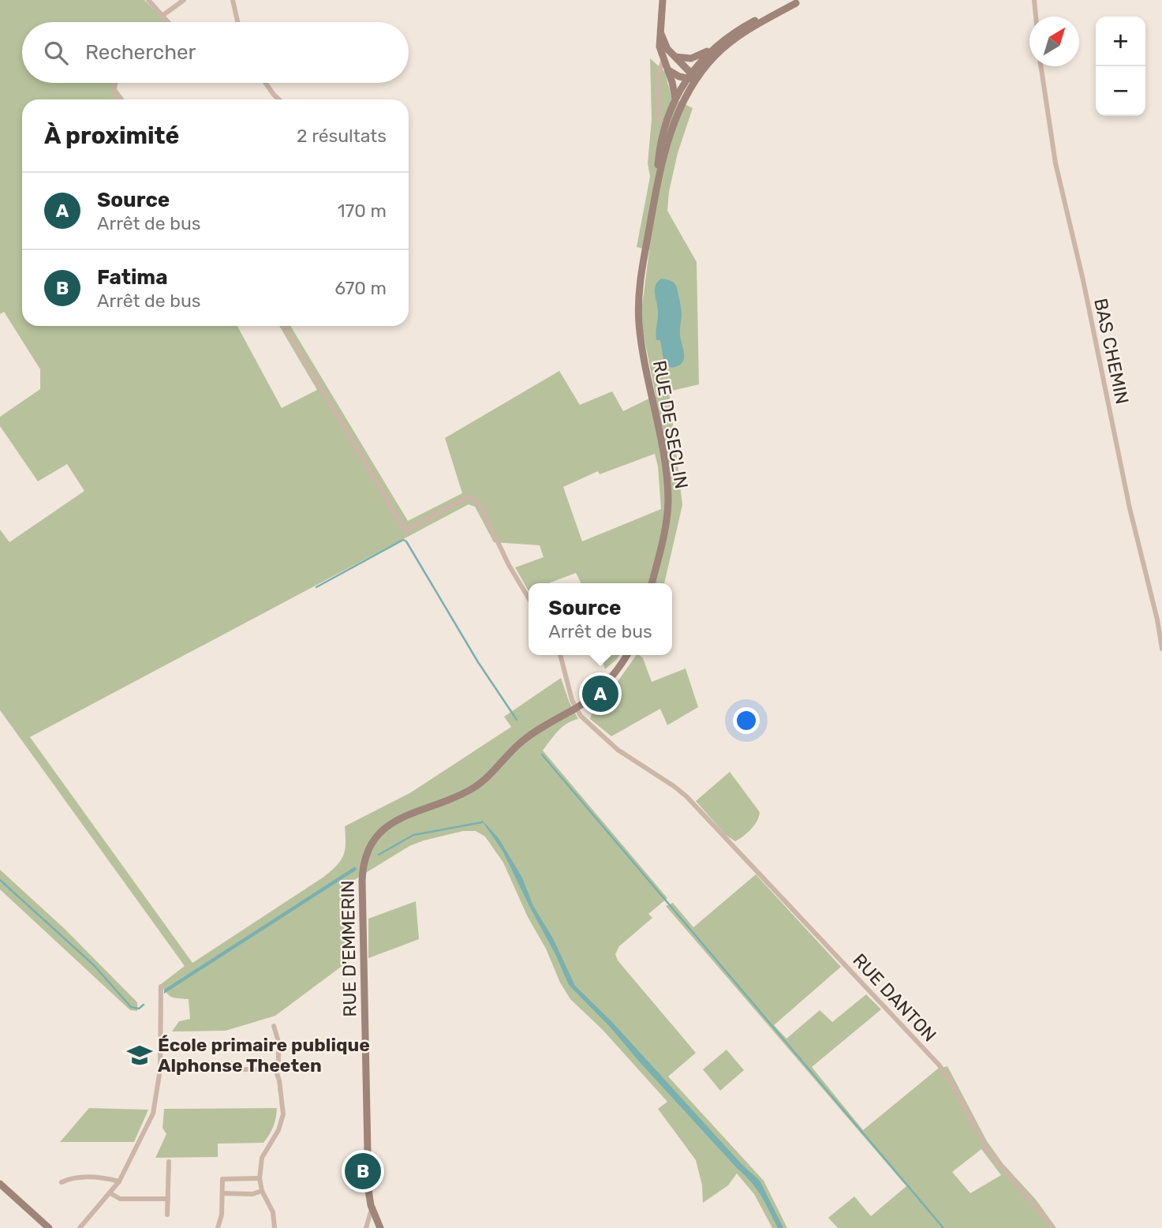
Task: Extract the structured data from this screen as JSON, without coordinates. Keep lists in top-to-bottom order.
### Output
{
  "streets": {
    "main road": ["RUE DE SECLIN", "RUE D'EMMERIN"],
    "street": ["BAS CHEMIN", "RUE DANTON"]
  },
  "crossings": [
    ["RUE D'EMMERIN", "RUE DANTON"]
  ],
  "places": {
    "school or university": ["École primaire publique Alphonse Theeten"]
  },
  "north": "top right",
  "page": {
    "map_buttons": ["+", "−"],
    "search": "Rechercher",
    "heading": ["À proximité", "2 résultats"],
    "list": [
      {
        "mark": "A",
        "name": "Source",
        "note": "Arrêt de bus",
        "value": "170 m"
      },
      {
        "mark": "B",
        "name": "Fatima",
        "note": "Arrêt de bus",
        "value": "670 m"
      }
    ],
    "popup": ["Source", "Arrêt de bus"],
    "pins": ["A", "B"]
  }
}
